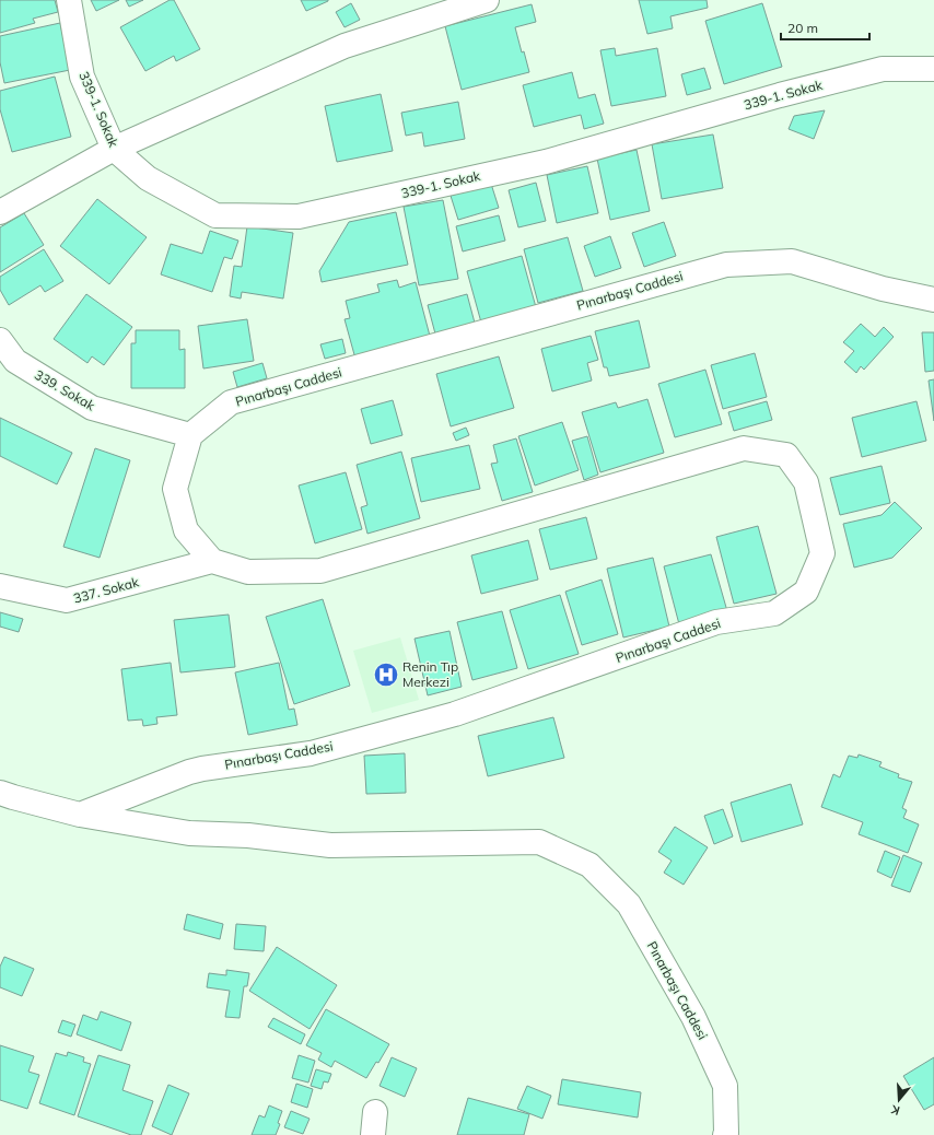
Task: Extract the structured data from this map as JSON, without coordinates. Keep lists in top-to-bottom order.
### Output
{
  "streets": {
    "street": [
      "339-1. Sokak",
      "Pınarbaşı Caddesi",
      "339. Sokak",
      "337. Sokak"
    ]
  },
  "crossings": [
    ["Pınarbaşı Caddesi", "339. Sokak"],
    ["Pınarbaşı Caddesi", "337. Sokak"]
  ],
  "places": {
    "hospital": ["Renin Tıp Merkezi"]
  },
  "scale_bar": "20 m",
  "north": "bottom"
}
